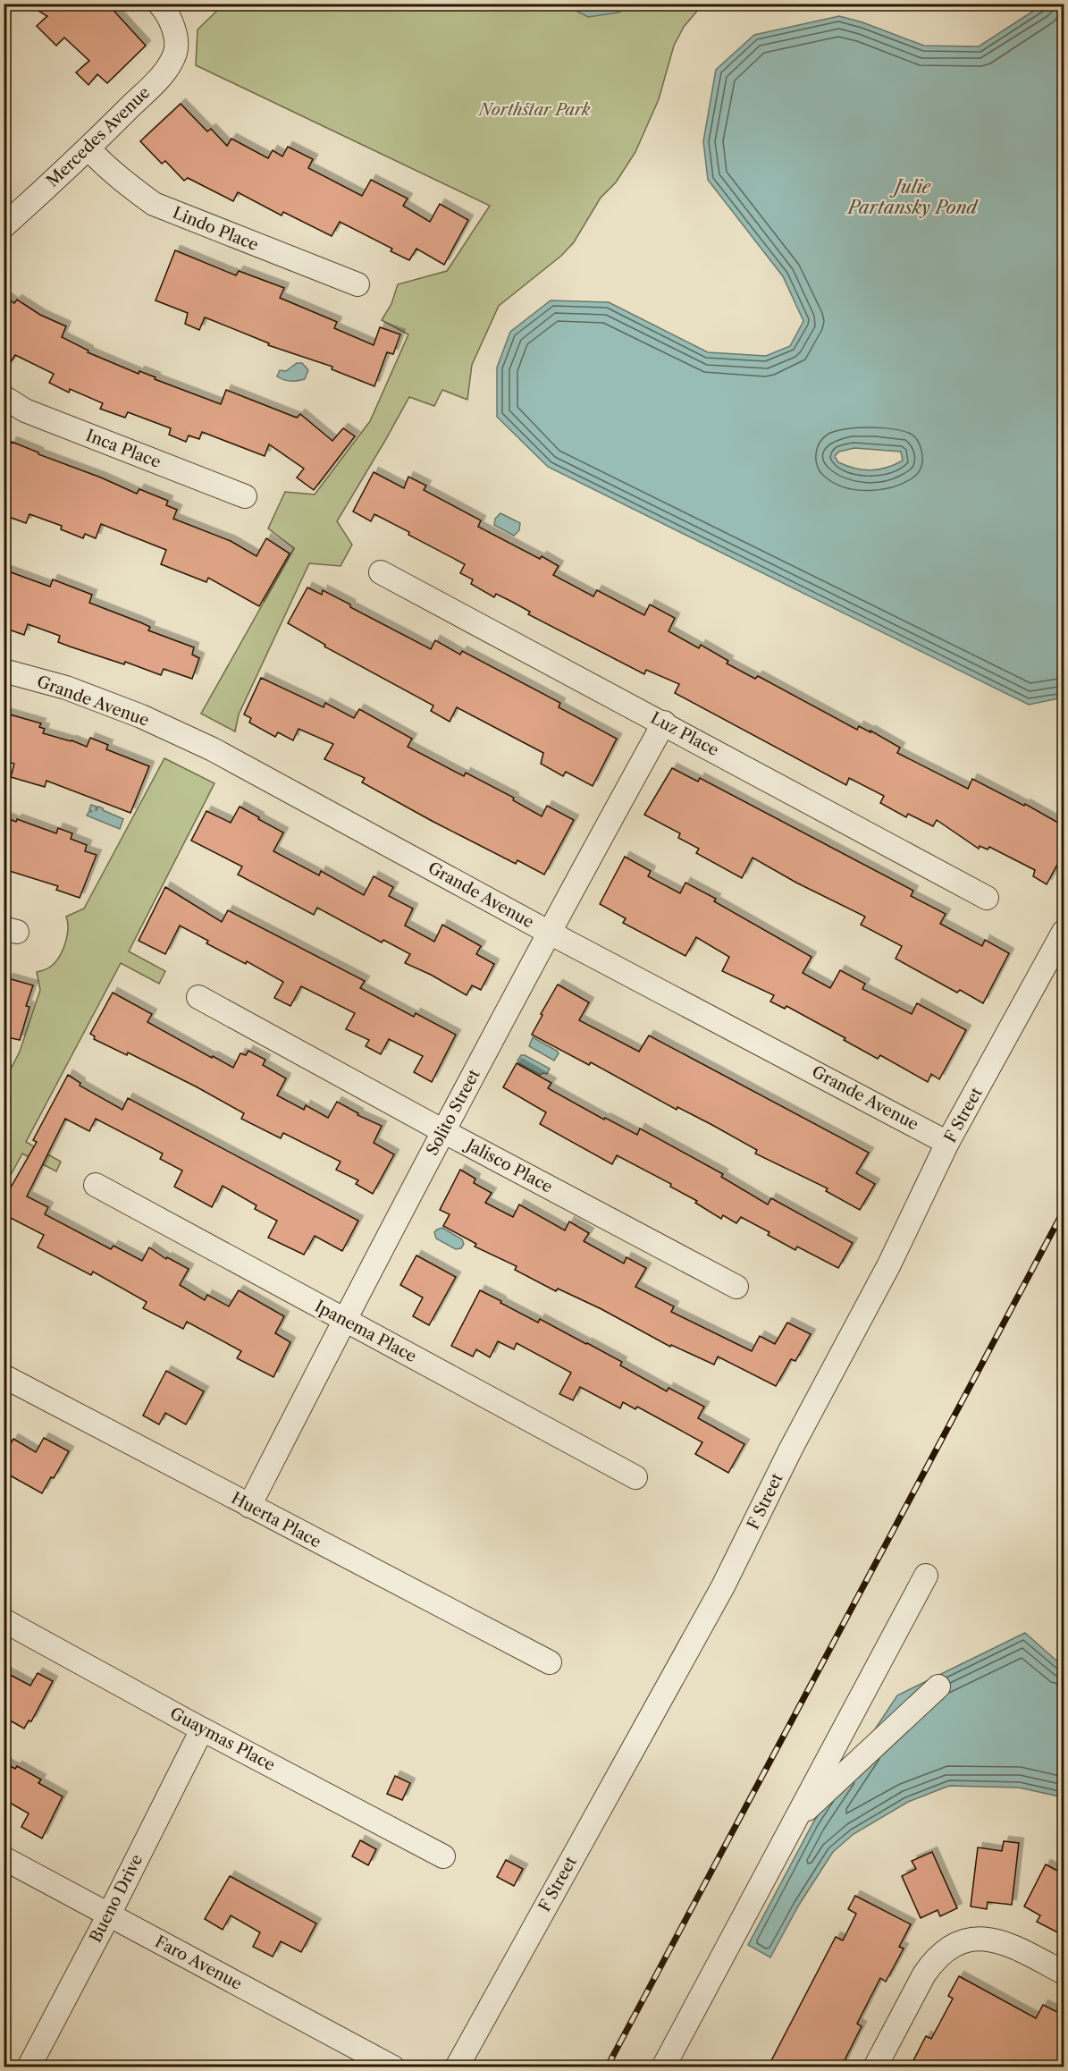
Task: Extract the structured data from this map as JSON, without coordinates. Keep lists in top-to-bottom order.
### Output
{
  "streets": {
    "street": [
      "Mercedes Avenue",
      "Lindo Place",
      "Inca Place",
      "Grande Avenue",
      "Luz Place",
      "Solito Street",
      "F Street",
      "Jalisco Place",
      "Ipanema Place",
      "Huerta Place",
      "Guaymas Place",
      "Bueno Drive",
      "Faro Avenue"
    ]
  },
  "crossings": [
    ["Mercedes Avenue", "Lindo Place"],
    ["Grande Avenue", "Solito Street"],
    ["Grande Avenue", "F Street"],
    ["Luz Place", "Solito Street"],
    ["Solito Street", "Jalisco Place"],
    ["Solito Street", "Ipanema Place"],
    ["Solito Street", "Huerta Place"],
    ["Guaymas Place", "Bueno Drive"],
    ["Bueno Drive", "Faro Avenue"]
  ],
  "water": ["Julie Partansky Pond"],
  "parks": ["Northstar Park"]
}
